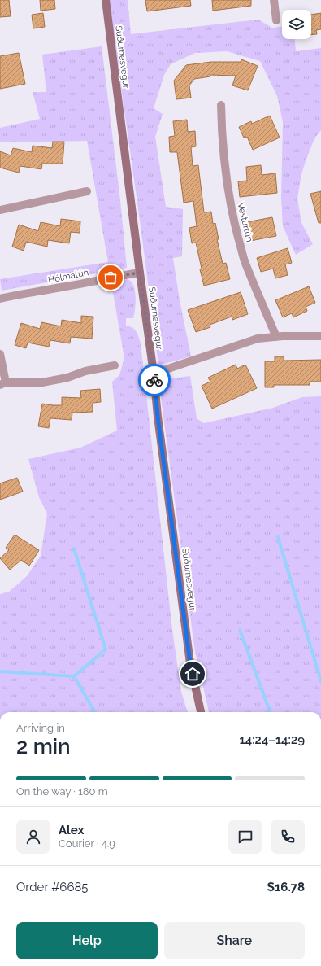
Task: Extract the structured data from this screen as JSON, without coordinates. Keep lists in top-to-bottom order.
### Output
{
  "streets": {
    "street": ["Suðurnesvegur", "Vesturtún", "Hólmatún"]
  },
  "crossings": [
    ["Suðurnesvegur", "Hólmatún"]
  ],
  "page": {
    "heading": ["2 min", "Arriving in", "14:24–14:29"],
    "panel": [
      "Alex",
      "Courier · 4.9",
      "Order #6685",
      "$16.78"
    ],
    "bar": "On the way · 180 m",
    "buttons": ["Help", "Share"]
  }
}
